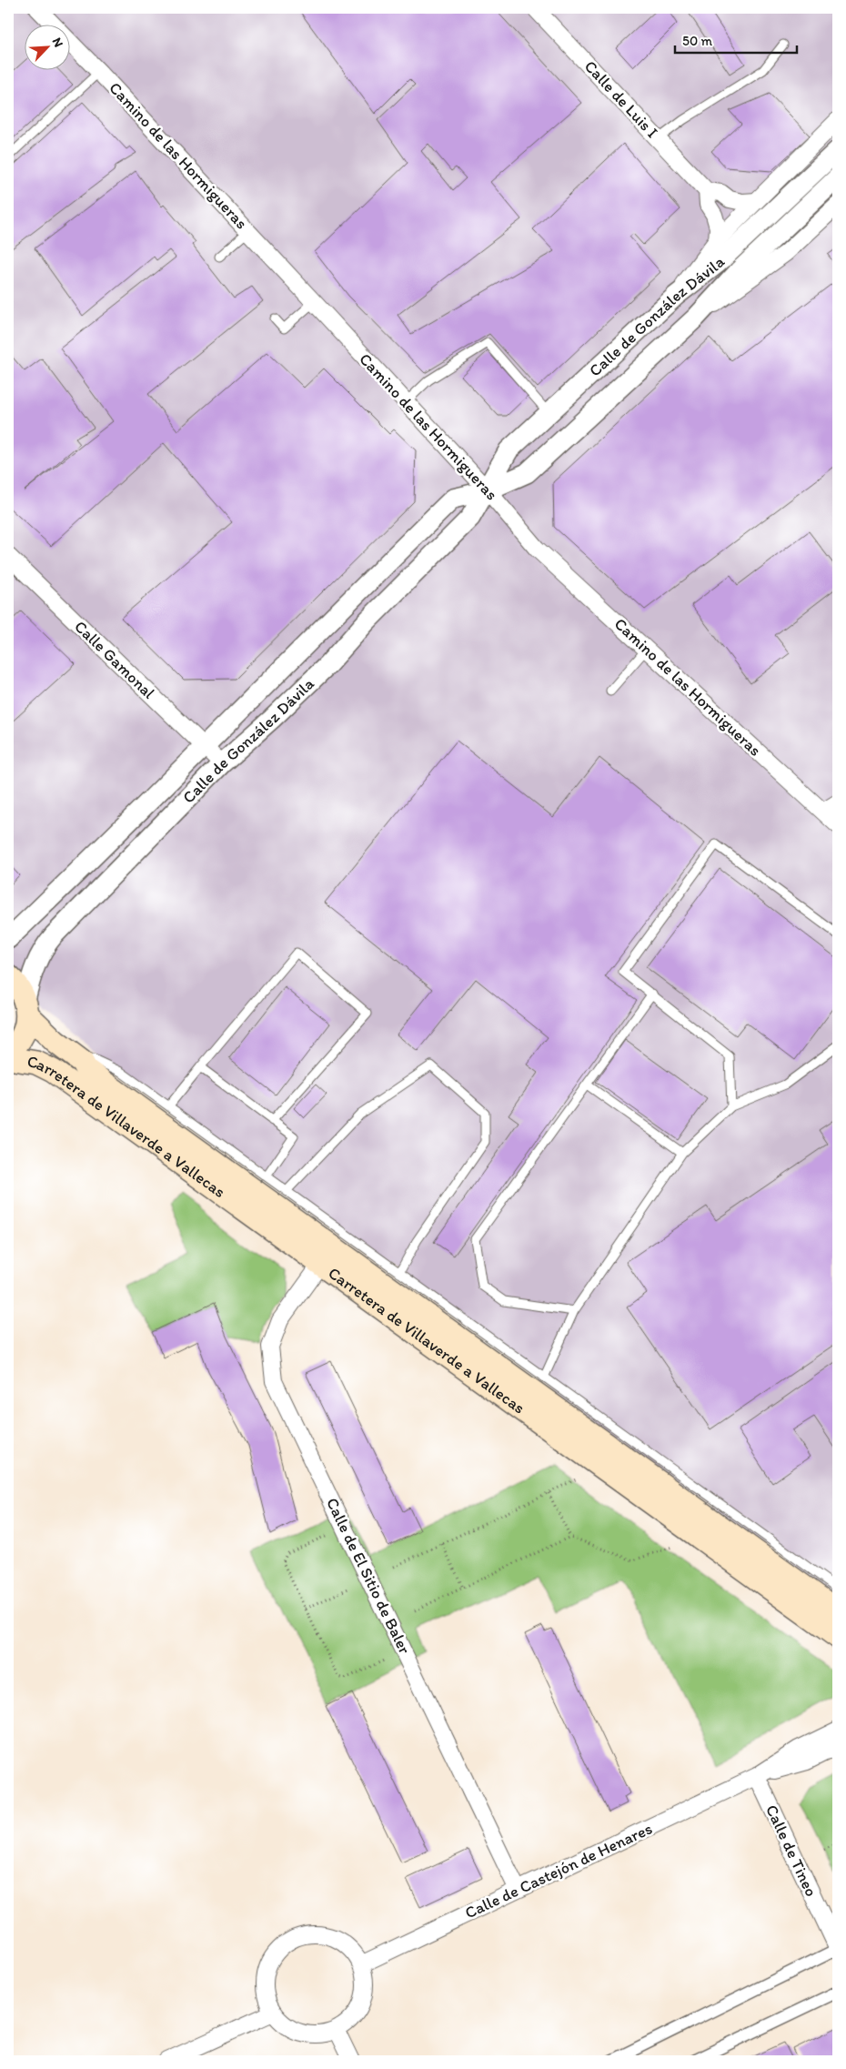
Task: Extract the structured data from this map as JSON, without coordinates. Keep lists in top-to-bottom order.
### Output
{
  "streets": {
    "main road": ["Carretera de Villaverde a Vallecas"],
    "street": [
      "Calle de Luis I",
      "Camino de las Hormigueras",
      "Calle de González Dávila",
      "Calle Gamonal",
      "Calle de El Sitio de Baler",
      "Calle de Tineo",
      "Calle de Castejón de Henares"
    ]
  },
  "crossings": [
    ["Calle de Luis I", "Calle de González Dávila"],
    ["Camino de las Hormigueras", "Calle de González Dávila"],
    ["Calle de González Dávila", "Calle Gamonal"],
    ["Calle de González Dávila", "Carretera de Villaverde a Vallecas"],
    ["Carretera de Villaverde a Vallecas", "Calle de El Sitio de Baler"],
    ["Calle de El Sitio de Baler", "Calle de Castejón de Henares"],
    ["Calle de Tineo", "Calle de Castejón de Henares"]
  ],
  "scale_bar": "50 m",
  "north": "top right"
}
